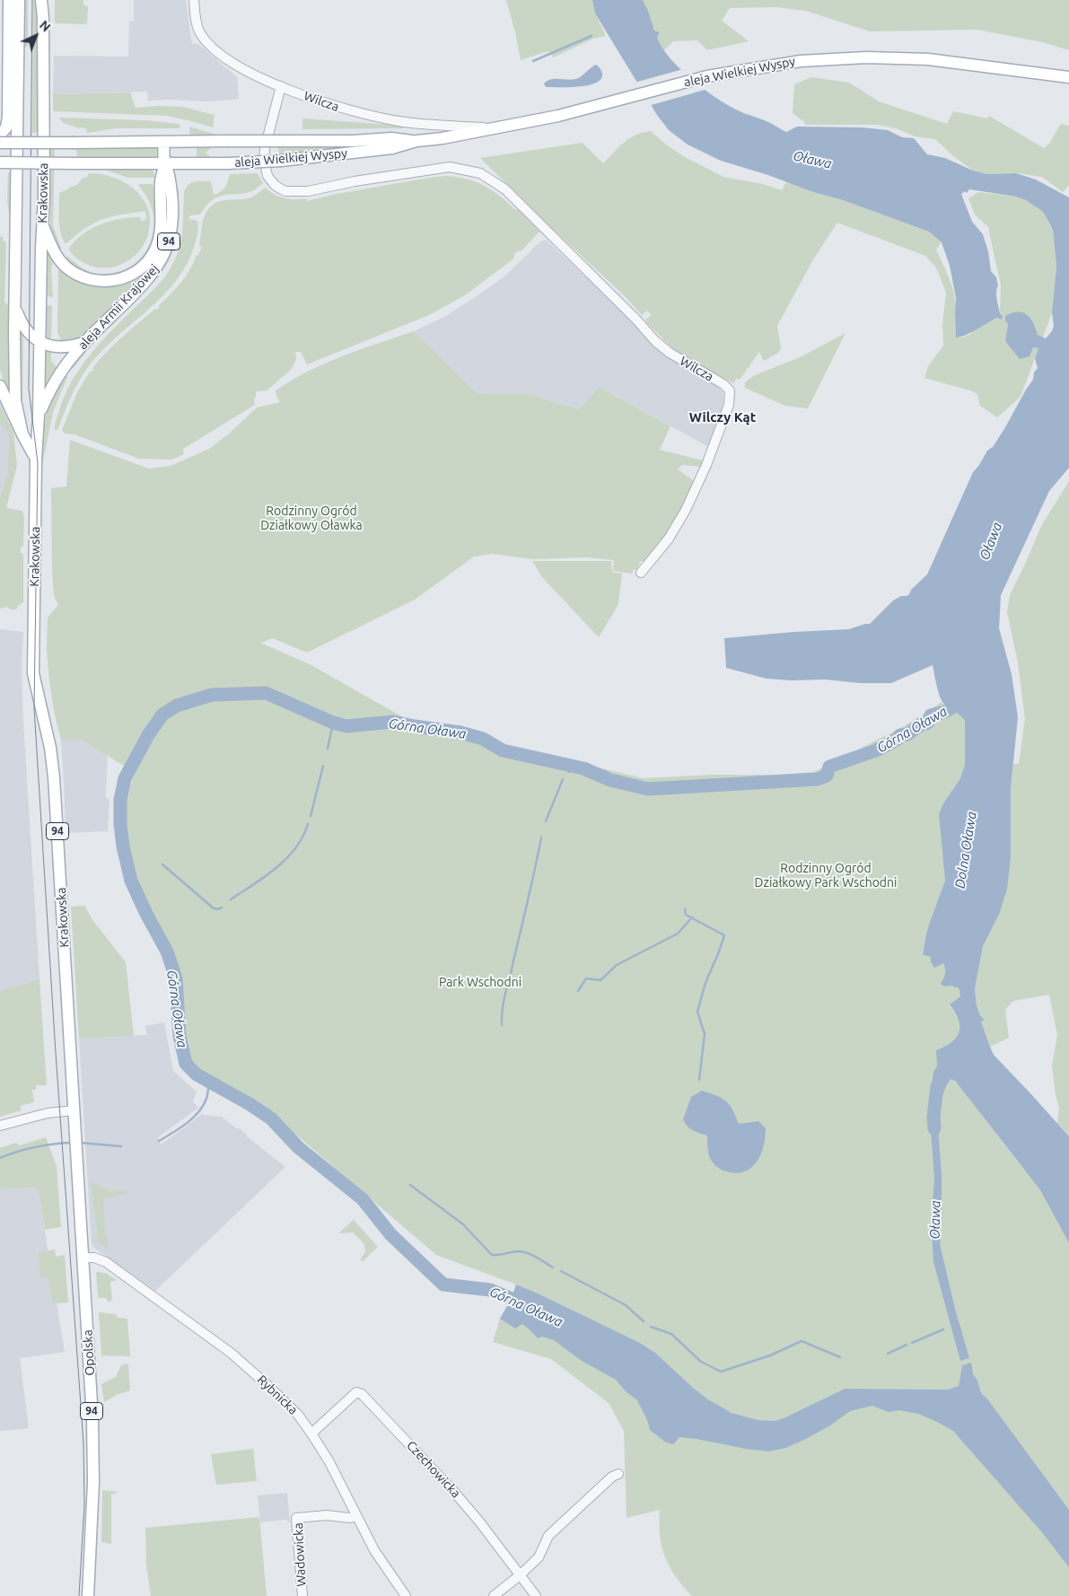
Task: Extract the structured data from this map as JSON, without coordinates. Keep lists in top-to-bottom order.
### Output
{
  "streets": {
    "main road": [
      "aleja Wielkiej Wyspy",
      "Krakowska",
      "94",
      "aleja Armii Krajowej",
      "Opolska"
    ],
    "street": [
      "Wilcza",
      "Rybnicka",
      "Czechowicka",
      "Wadowicka"
    ]
  },
  "crossings": [
    ["aleja Wielkiej Wyspy", "Wilcza"],
    ["aleja Wielkiej Wyspy", "aleja Armii Krajowej"],
    ["Krakowska", "94"],
    ["Krakowska", "aleja Armii Krajowej"],
    ["Krakowska", "Opolska"],
    ["Opolska", "Rybnicka"],
    ["Rybnicka", "Czechowicka"],
    ["Rybnicka", "Wadowicka"]
  ],
  "districts": ["Wilczy Kąt"],
  "water": ["Oława", "Górna Oława", "Dolna Oława"],
  "parks": ["Rodzinny Ogród Działkowy Oławka", "Rodzinny Ogród Działkowy Park Wschodni", "Park Wschodni"],
  "north": "top right"
}
